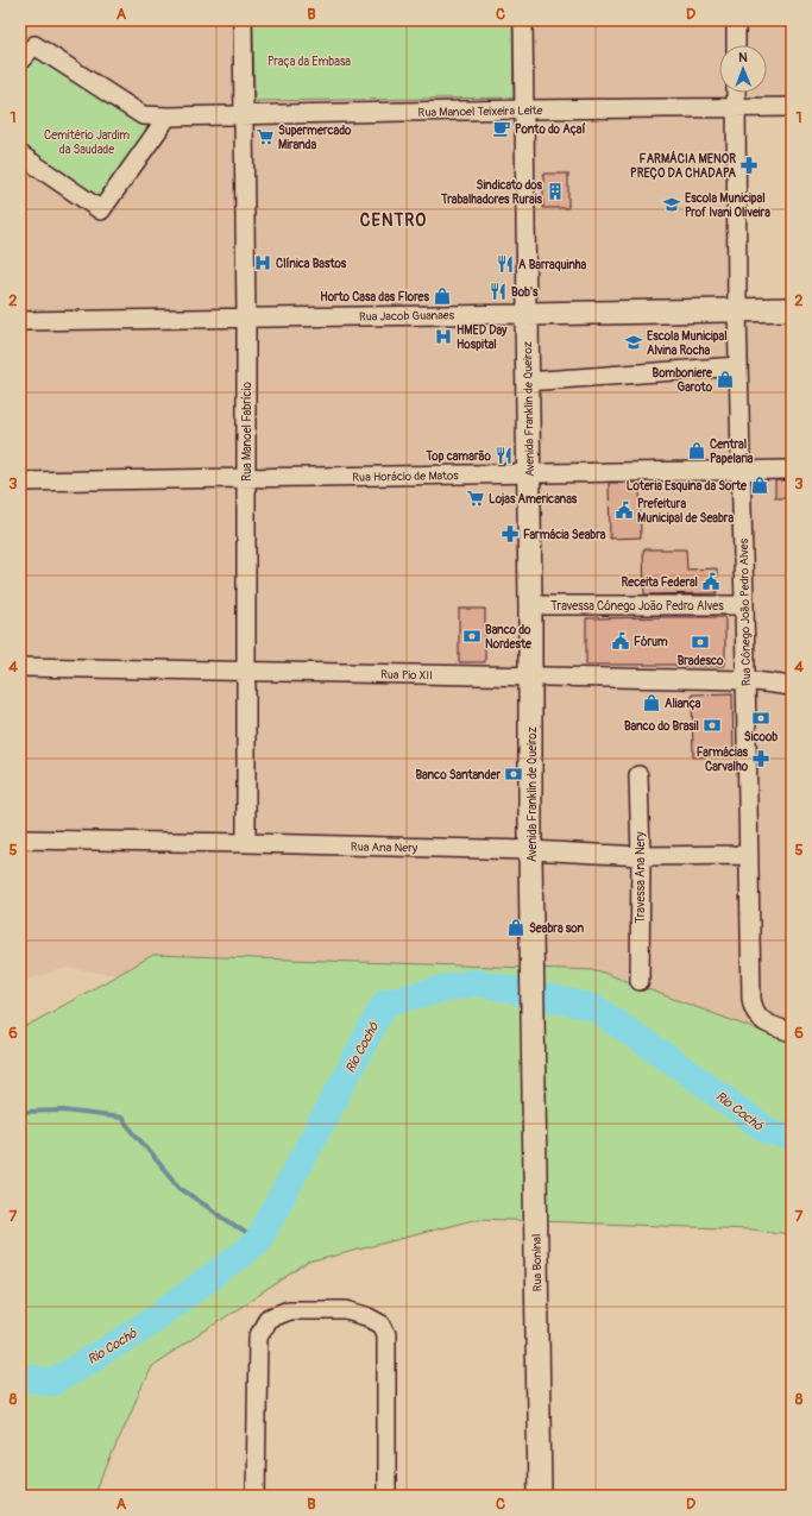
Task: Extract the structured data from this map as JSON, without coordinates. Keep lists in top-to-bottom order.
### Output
{
  "streets": {
    "main road": ["Rua Jacob Guanaes", "Avenida Franklin de Queiroz", "Rua Boninal"],
    "street": [
      "Rua Manoel Teixeira Leite",
      "Rua Manoel Fabrício",
      "Rua Horácio de Matos",
      "Travessa Cônego João Pedro Alves",
      "Rua Cônego João Pedro Alves",
      "Rua Pio XII",
      "Rua Ana Nery",
      "Travessa Ana Nery"
    ]
  },
  "crossings": [
    ["Rua Manoel Teixeira Leite", "Avenida Franklin de Queiroz"],
    ["Rua Manoel Teixeira Leite", "Rua Manoel Fabrício"],
    ["Rua Manoel Teixeira Leite", "Rua Cônego João Pedro Alves"],
    ["Rua Jacob Guanaes", "Avenida Franklin de Queiroz"],
    ["Rua Jacob Guanaes", "Rua Manoel Fabrício"],
    ["Rua Jacob Guanaes", "Rua Cônego João Pedro Alves"],
    ["Avenida Franklin de Queiroz", "Rua Horácio de Matos"],
    ["Avenida Franklin de Queiroz", "Travessa Cônego João Pedro Alves"],
    ["Avenida Franklin de Queiroz", "Rua Pio XII"],
    ["Avenida Franklin de Queiroz", "Rua Ana Nery"],
    ["Avenida Franklin de Queiroz", "Rua Boninal"],
    ["Rua Manoel Fabrício", "Rua Horácio de Matos"],
    ["Rua Manoel Fabrício", "Rua Pio XII"],
    ["Rua Manoel Fabrício", "Rua Ana Nery"],
    ["Rua Horácio de Matos", "Rua Cônego João Pedro Alves"],
    ["Travessa Cônego João Pedro Alves", "Rua Cônego João Pedro Alves"],
    ["Rua Cônego João Pedro Alves", "Rua Pio XII"],
    ["Rua Cônego João Pedro Alves", "Rua Ana Nery"],
    ["Rua Ana Nery", "Travessa Ana Nery"]
  ],
  "districts": ["CENTRO"],
  "water": ["Rio Cochó"],
  "parks": ["Praça da Embasa", "Cemitério Jardim da Saudade"],
  "places": {
    "cafe": ["Ponto do Açaí"],
    "supermarket": ["Supermercado Miranda", "Lojas Americanas"],
    "pharmacy": ["FARMÁCIA MENOR PREÇO DA CHADAPA", "Farmácia Seabra", "Farmácias Carvalho"],
    "building": ["Sindicato dos Trabalhadores Rurais"],
    "school or university": ["Escola Municipal Prof Ivani Oliveira", "Escola Municipal Alvina Rocha"],
    "hospital": ["Clínica Bastos", "HMED Day Hospital"],
    "restaurant": ["A Barraquinha", "Bob's", "Top camarão"],
    "shop": [
      "Horto Casa das Flores",
      "Bomboniere Garoto",
      "Central Papelaria",
      "Loteria Esquina da Sorte",
      "Aliança",
      "Seabra son"
    ],
    "public building": ["Prefeitura Municipal de Seabra", "Receita Federal", "Fórum"],
    "bank": [
      "Banco do Nordeste",
      "Bradesco",
      "Sicoob",
      "Banco do Brasil",
      "Banco Santander"
    ]
  },
  "north": "top",
  "grid": {
    "columns": [
      "A",
      "B",
      "C",
      "D"
    ],
    "rows": [
      "1",
      "2",
      "3",
      "4",
      "5",
      "6",
      "7",
      "8"
    ]
  }
}
